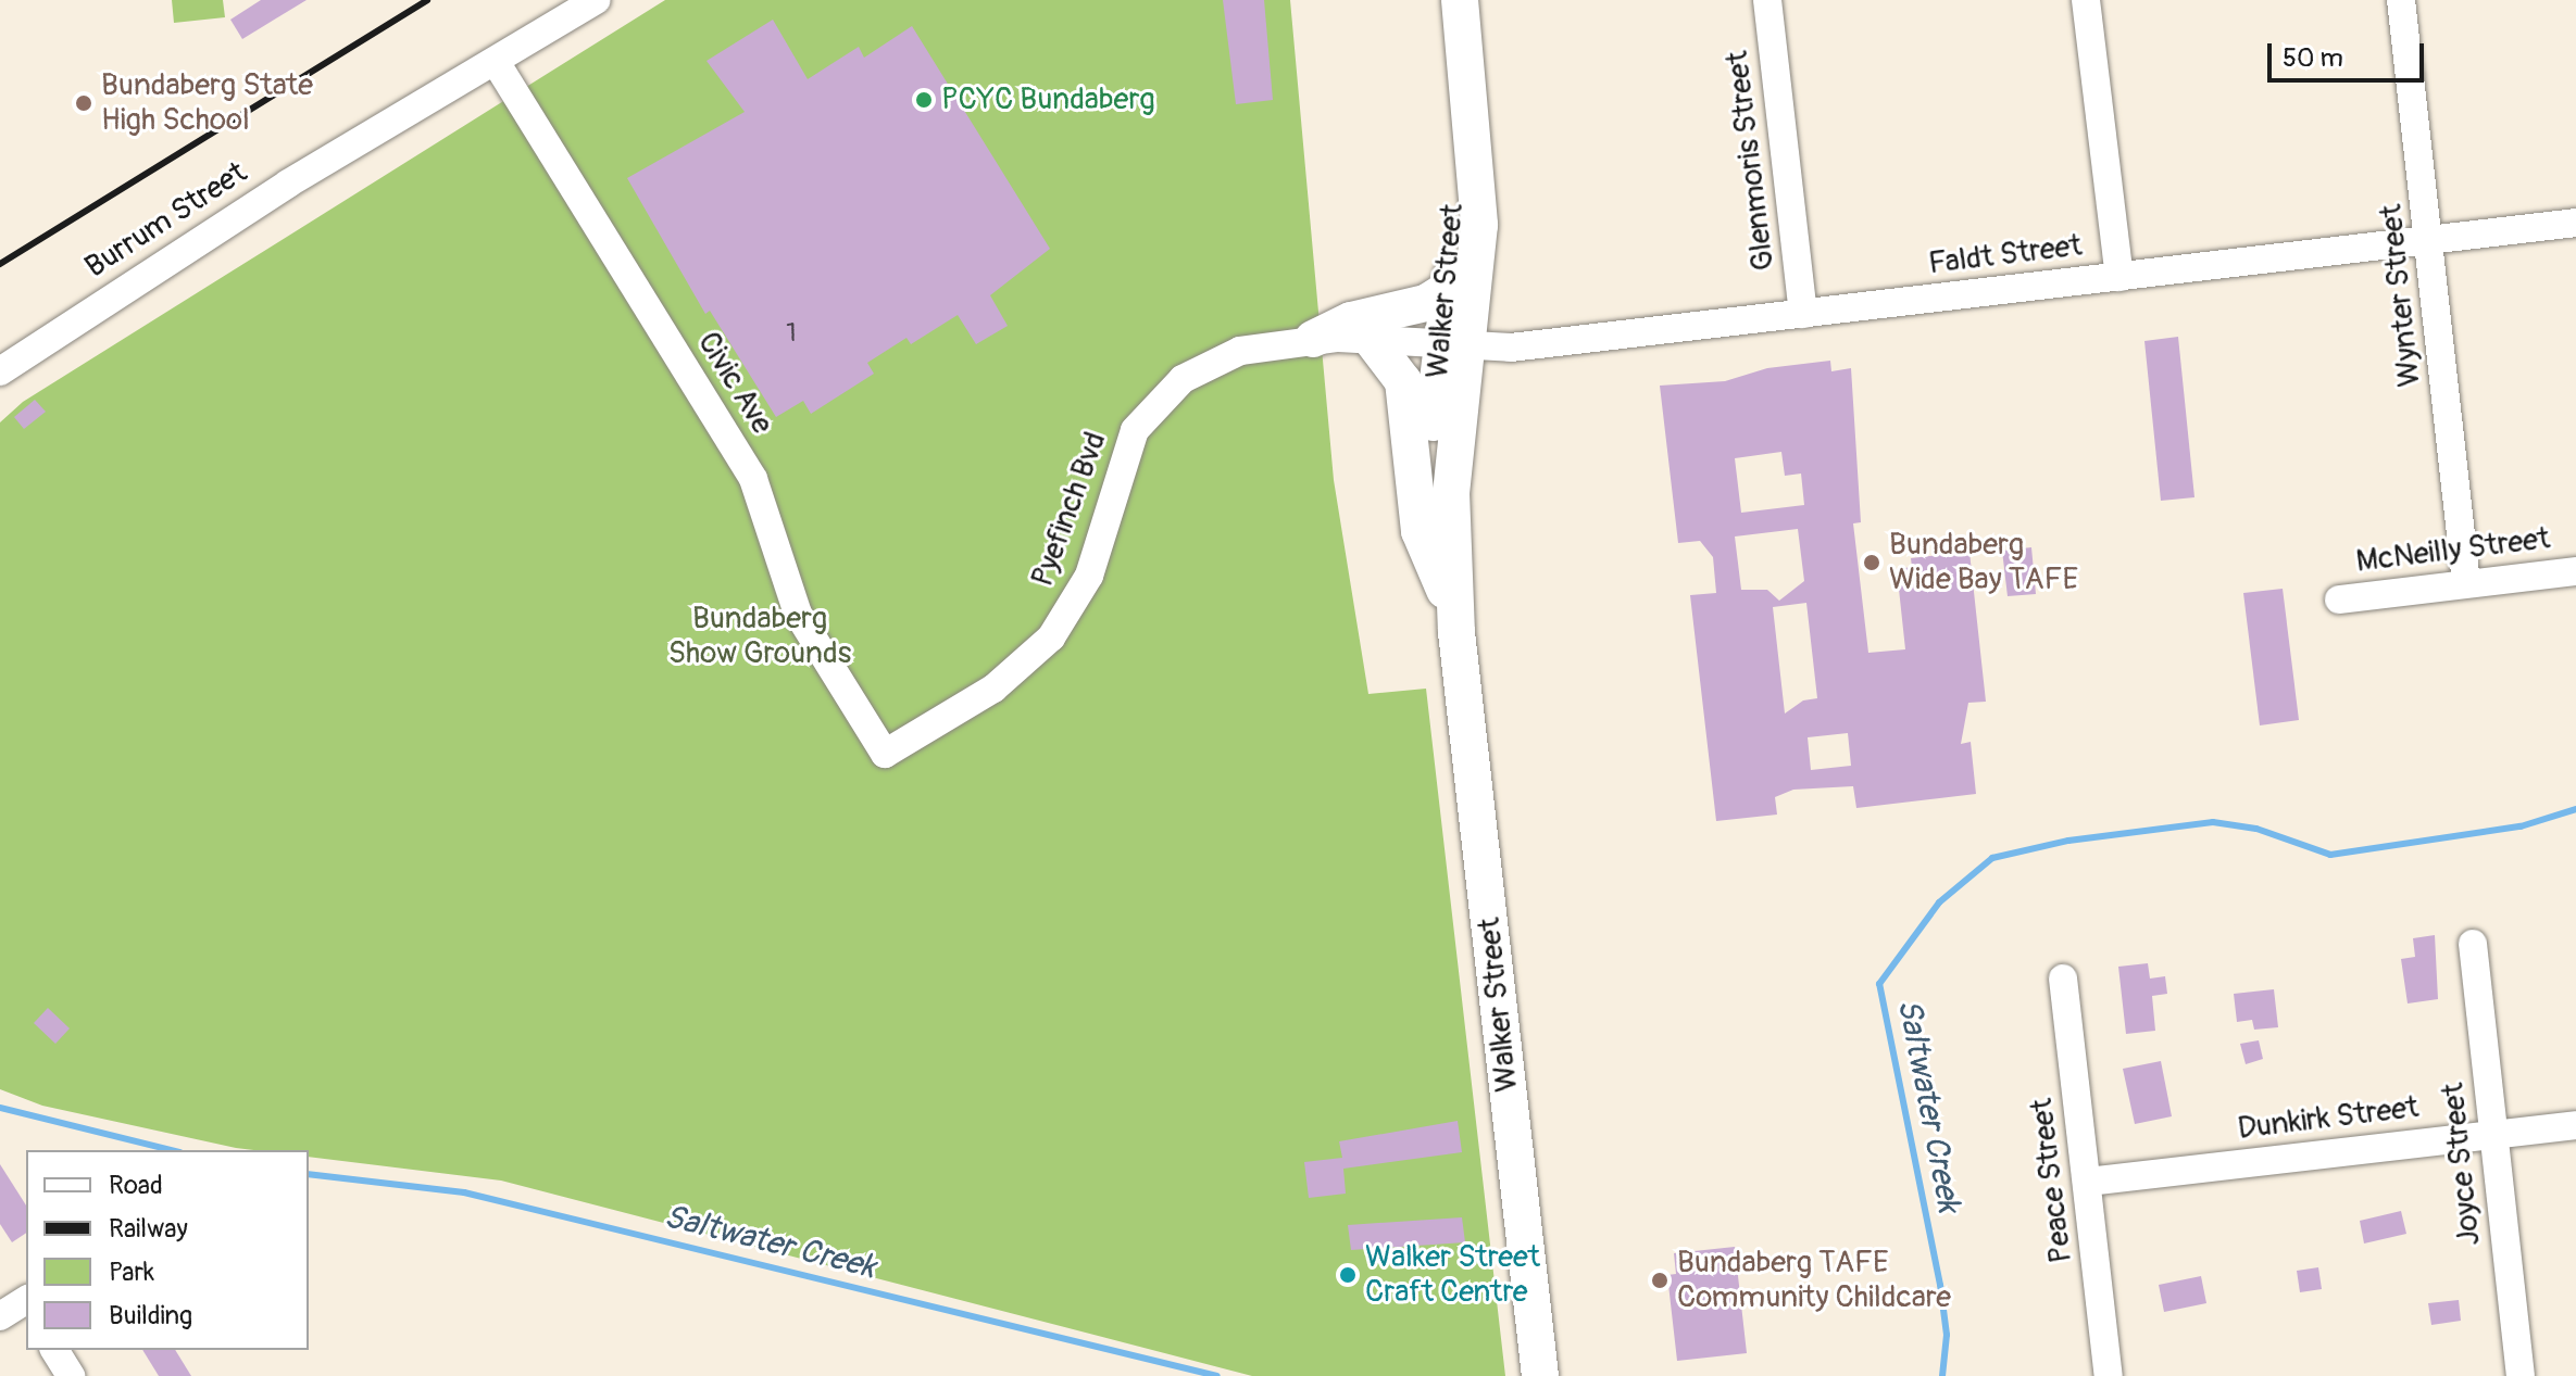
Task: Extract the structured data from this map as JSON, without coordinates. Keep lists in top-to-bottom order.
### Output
{
  "streets": {
    "main road": ["Walker Street"],
    "street": [
      "Glenmoris Street",
      "Burrum Street",
      "Faldt Street",
      "Wynter Street",
      "Civic Ave",
      "Pyefinch Bvd",
      "McNeilly Street",
      "Dunkirk Street",
      "Joyce Street",
      "Peace Street"
    ]
  },
  "crossings": [
    ["Glenmoris Street", "Faldt Street"],
    ["Burrum Street", "Civic Ave"],
    ["Faldt Street", "Walker Street"],
    ["Faldt Street", "Wynter Street"],
    ["Faldt Street", "Pyefinch Bvd"],
    ["Walker Street", "Pyefinch Bvd"],
    ["Wynter Street", "McNeilly Street"],
    ["Civic Ave", "Pyefinch Bvd"],
    ["Dunkirk Street", "Joyce Street"],
    ["Dunkirk Street", "Peace Street"]
  ],
  "water": ["Saltwater Creek"],
  "parks": ["Bundaberg Show Grounds"],
  "places": [
    "PCYC Bundaberg",
    "Bundaberg State High School",
    "Bundaberg Wide Bay TAFE",
    "Walker Street Craft Centre",
    "Bundaberg TAFE Community Childcare"
  ],
  "house_numbers": ["1"],
  "legend": [
    "Road",
    "Railway",
    "Park",
    "Building"
  ],
  "scale_bar": "50 m"
}
